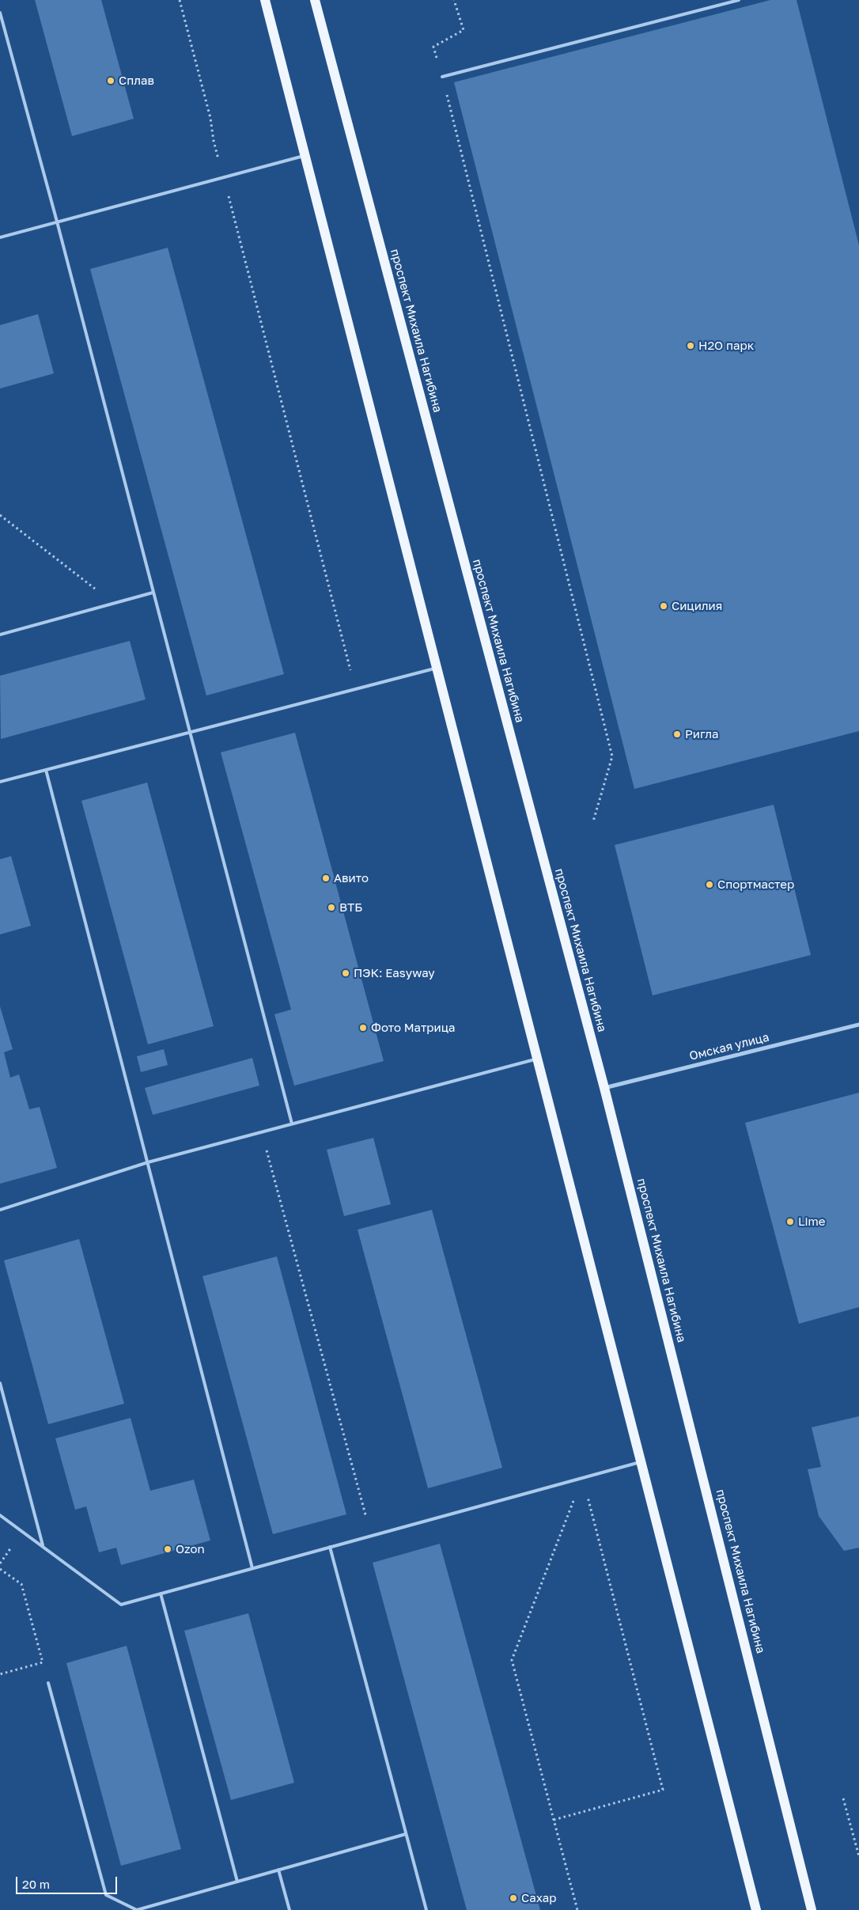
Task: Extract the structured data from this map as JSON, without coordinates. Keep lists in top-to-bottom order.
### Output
{
  "streets": {
    "main road": ["проспект Михаила Нагибина"],
    "street": ["Омская улица"]
  },
  "crossings": [
    ["проспект Михаила Нагибина", "Омская улица"]
  ],
  "places": [
    "Сплав",
    "H2O парк",
    "Сицилия",
    "Ригла",
    "Авито",
    "Спортмастер",
    "ВТБ",
    "ПЭК: Easyway",
    "Фото Матрица",
    "Lime",
    "Ozon",
    "Сахар"
  ],
  "scale_bar": "20 m"
}
